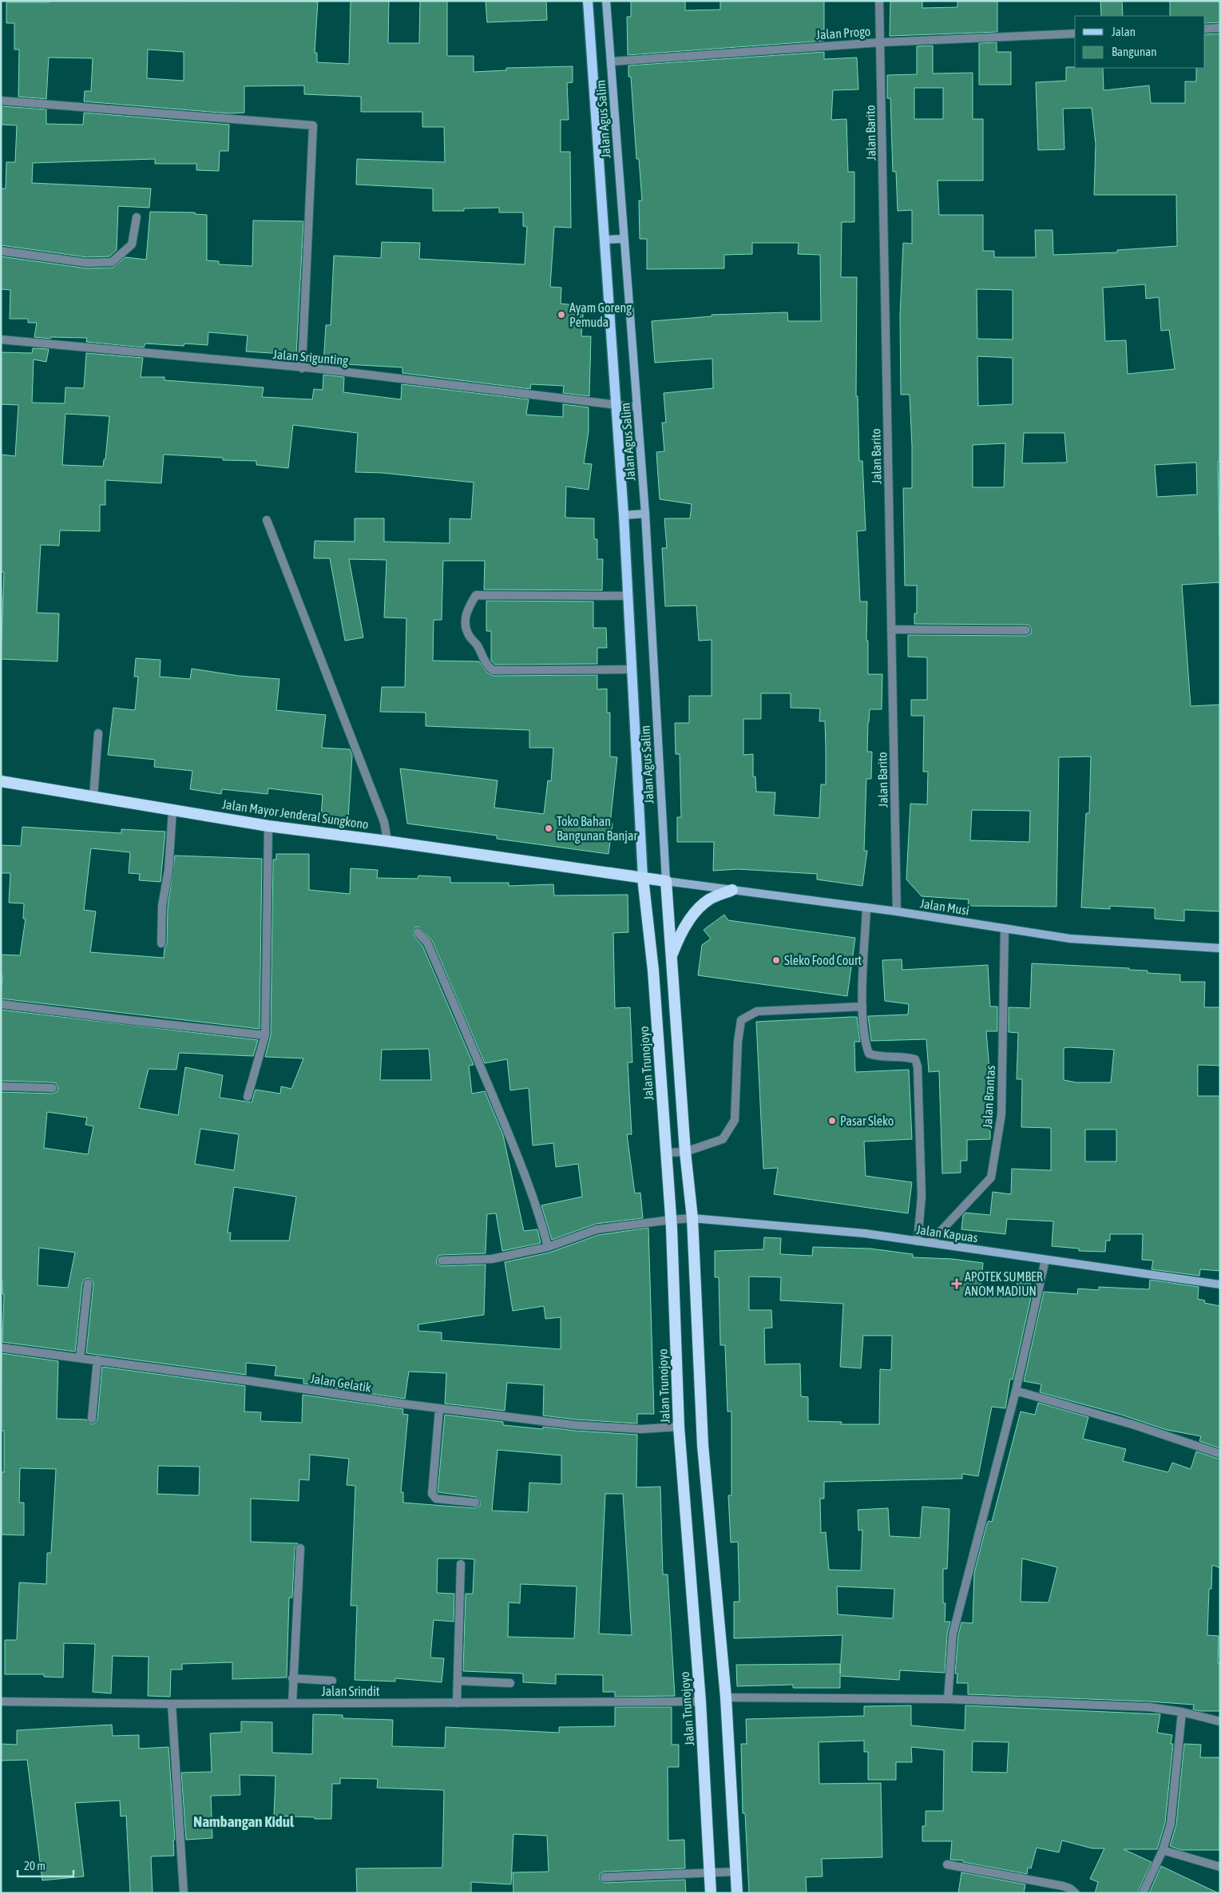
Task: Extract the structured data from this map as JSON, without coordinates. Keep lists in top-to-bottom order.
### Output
{
  "streets": {
    "highway": ["Jalan Mayor Jenderal Sungkono", "Jalan Trunojoyo"],
    "main road": ["Jalan Agus Salim", "Jalan Musi", "Jalan Kapuas"],
    "street": [
      "Jalan Progo",
      "Jalan Barito",
      "Jalan Srigunting",
      "Jalan Brantas",
      "Jalan Gelatik",
      "Jalan Srindit"
    ]
  },
  "crossings": [
    ["Jalan Progo", "Jalan Agus Salim"],
    ["Jalan Progo", "Jalan Barito"],
    ["Jalan Agus Salim", "Jalan Srigunting"],
    ["Jalan Agus Salim", "Jalan Mayor Jenderal Sungkono"],
    ["Jalan Agus Salim", "Jalan Musi"],
    ["Jalan Barito", "Jalan Musi"],
    ["Jalan Mayor Jenderal Sungkono", "Jalan Musi"],
    ["Jalan Mayor Jenderal Sungkono", "Jalan Trunojoyo"],
    ["Jalan Musi", "Jalan Brantas"],
    ["Jalan Trunojoyo", "Jalan Kapuas"],
    ["Jalan Trunojoyo", "Jalan Gelatik"],
    ["Jalan Trunojoyo", "Jalan Srindit"],
    ["Jalan Brantas", "Jalan Kapuas"]
  ],
  "districts": ["Nambangan Kidul"],
  "places": {
    "other": [
      "Ayam Goreng Pemuda",
      "Toko Bahan Bangunan Banjar",
      "Sleko Food Court",
      "Pasar Sleko"
    ],
    "health": ["APOTEK SUMBER ANOM MADIUN"]
  },
  "legend": ["Jalan", "Bangunan"],
  "scale_bar": "20 m"
}
